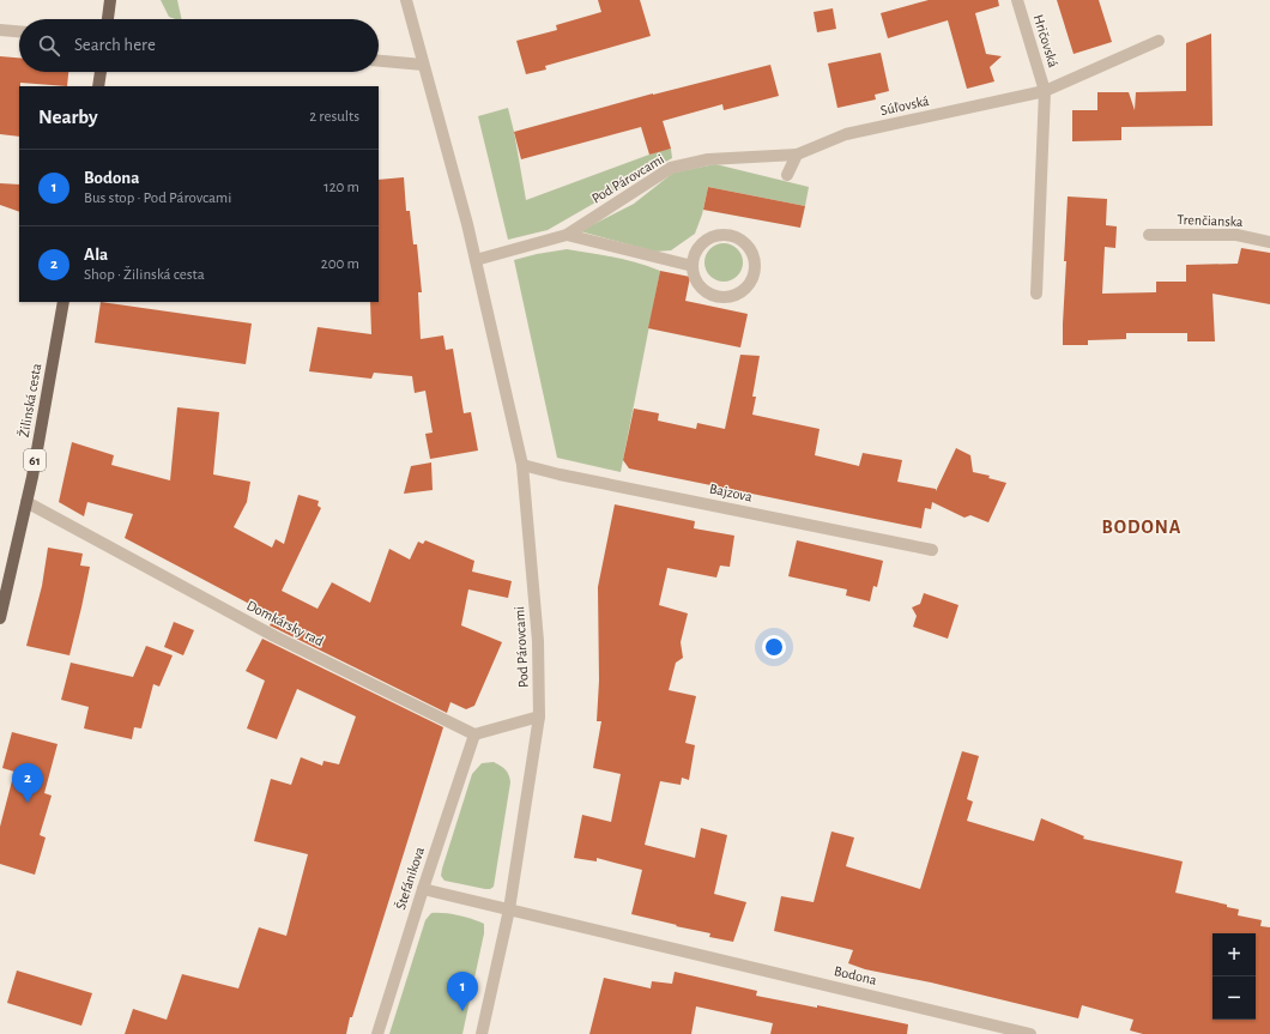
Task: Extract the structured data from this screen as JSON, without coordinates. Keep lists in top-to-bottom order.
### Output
{
  "streets": {
    "main road": ["Žilinská cesta", "61"],
    "street": [
      "Hričovská",
      "Súľovská",
      "Pod Párovcami",
      "Trenčianska",
      "Bajzova",
      "Domkársky rad",
      "Štefánikova",
      "Bodona"
    ]
  },
  "crossings": [
    ["Hričovská", "Súľovská"],
    ["Súľovská", "Pod Párovcami"],
    ["Pod Párovcami", "Bajzova"],
    ["Pod Párovcami", "Bodona"],
    ["Žilinská cesta", "Domkársky rad"],
    ["Domkársky rad", "Štefánikova"],
    ["Štefánikova", "Bodona"]
  ],
  "districts": ["BODONA"],
  "page": {
    "search": "Search here",
    "heading": ["Nearby", "2 results"],
    "list": [
      {
        "mark": "1",
        "name": "Bodona",
        "note": "Bus stop · Pod Párovcami",
        "value": "120 m"
      },
      {
        "mark": "2",
        "name": "Ala",
        "note": "Shop · Žilinská cesta",
        "value": "200 m"
      }
    ],
    "pins": ["2", "1"],
    "map_buttons": ["+", "−"]
  }
}
